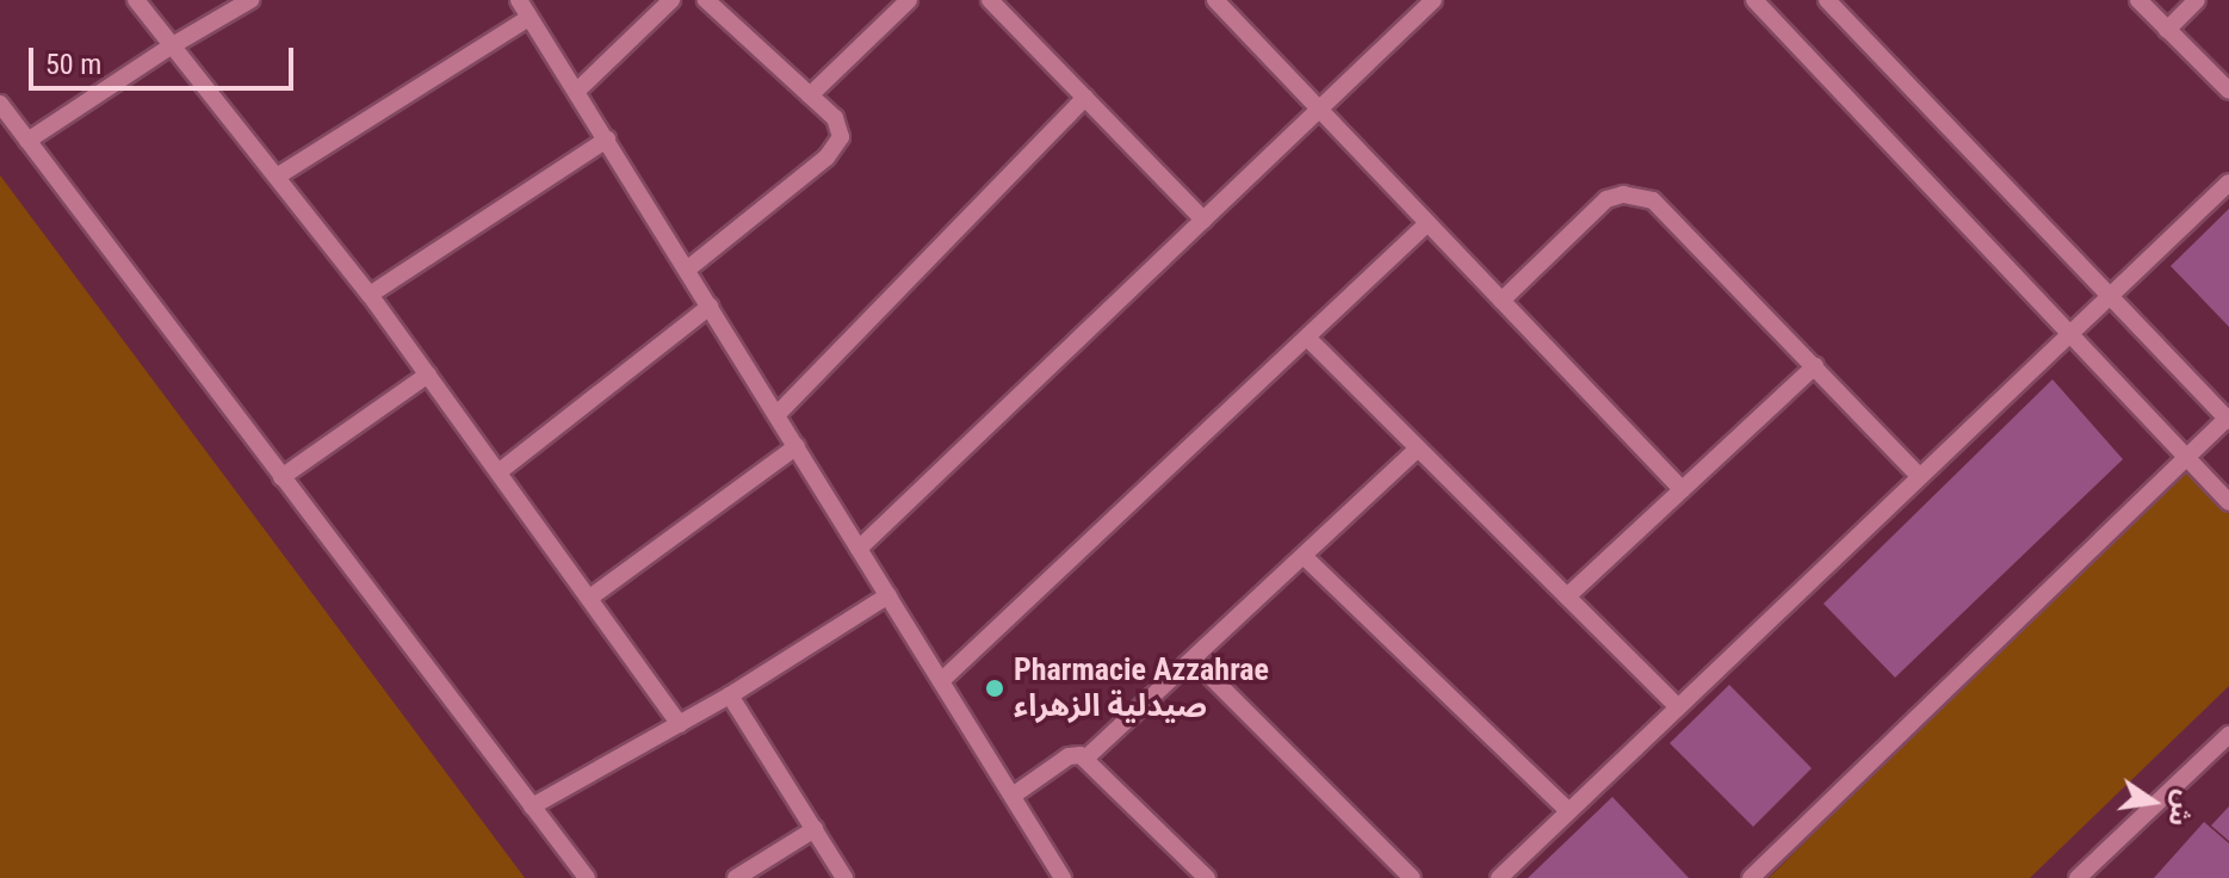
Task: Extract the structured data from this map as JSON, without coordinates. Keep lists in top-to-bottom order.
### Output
{
  "places": ["Pharmacie Azzahrae صيدلية الزهراء"],
  "scale_bar": "50 m",
  "north": "right"
}
